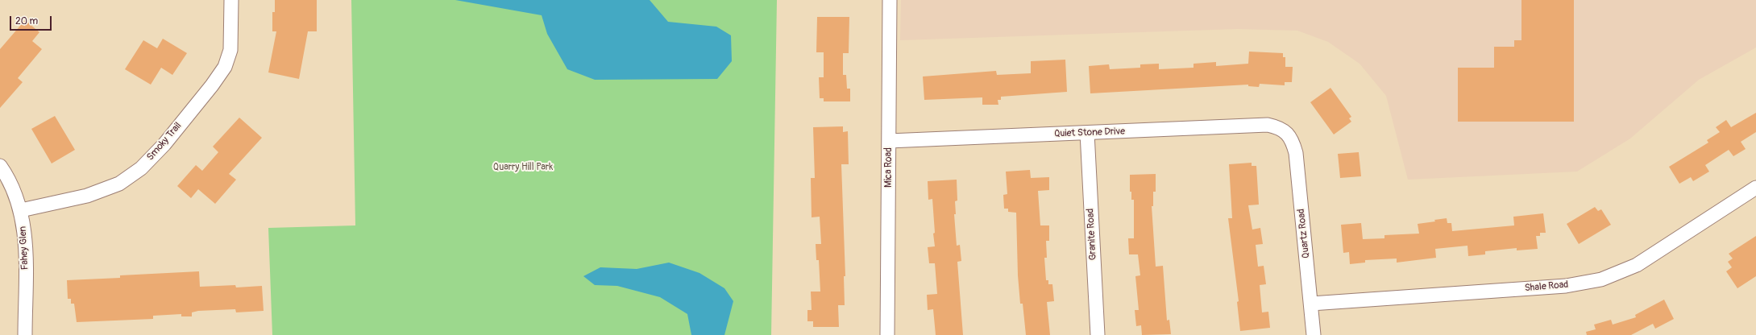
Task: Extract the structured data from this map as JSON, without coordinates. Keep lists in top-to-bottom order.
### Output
{
  "streets": {
    "street": [
      "Quiet Stone Drive",
      "Smoky Trail",
      "Mica Road",
      "Quartz Road",
      "Granite Road",
      "Fahey Glen",
      "Shale Road"
    ]
  },
  "crossings": [
    ["Quiet Stone Drive", "Mica Road"],
    ["Quiet Stone Drive", "Quartz Road"],
    ["Quiet Stone Drive", "Granite Road"],
    ["Smoky Trail", "Fahey Glen"],
    ["Quartz Road", "Shale Road"]
  ],
  "parks": ["Quarry Hill Park"],
  "scale_bar": "20 m"
}
